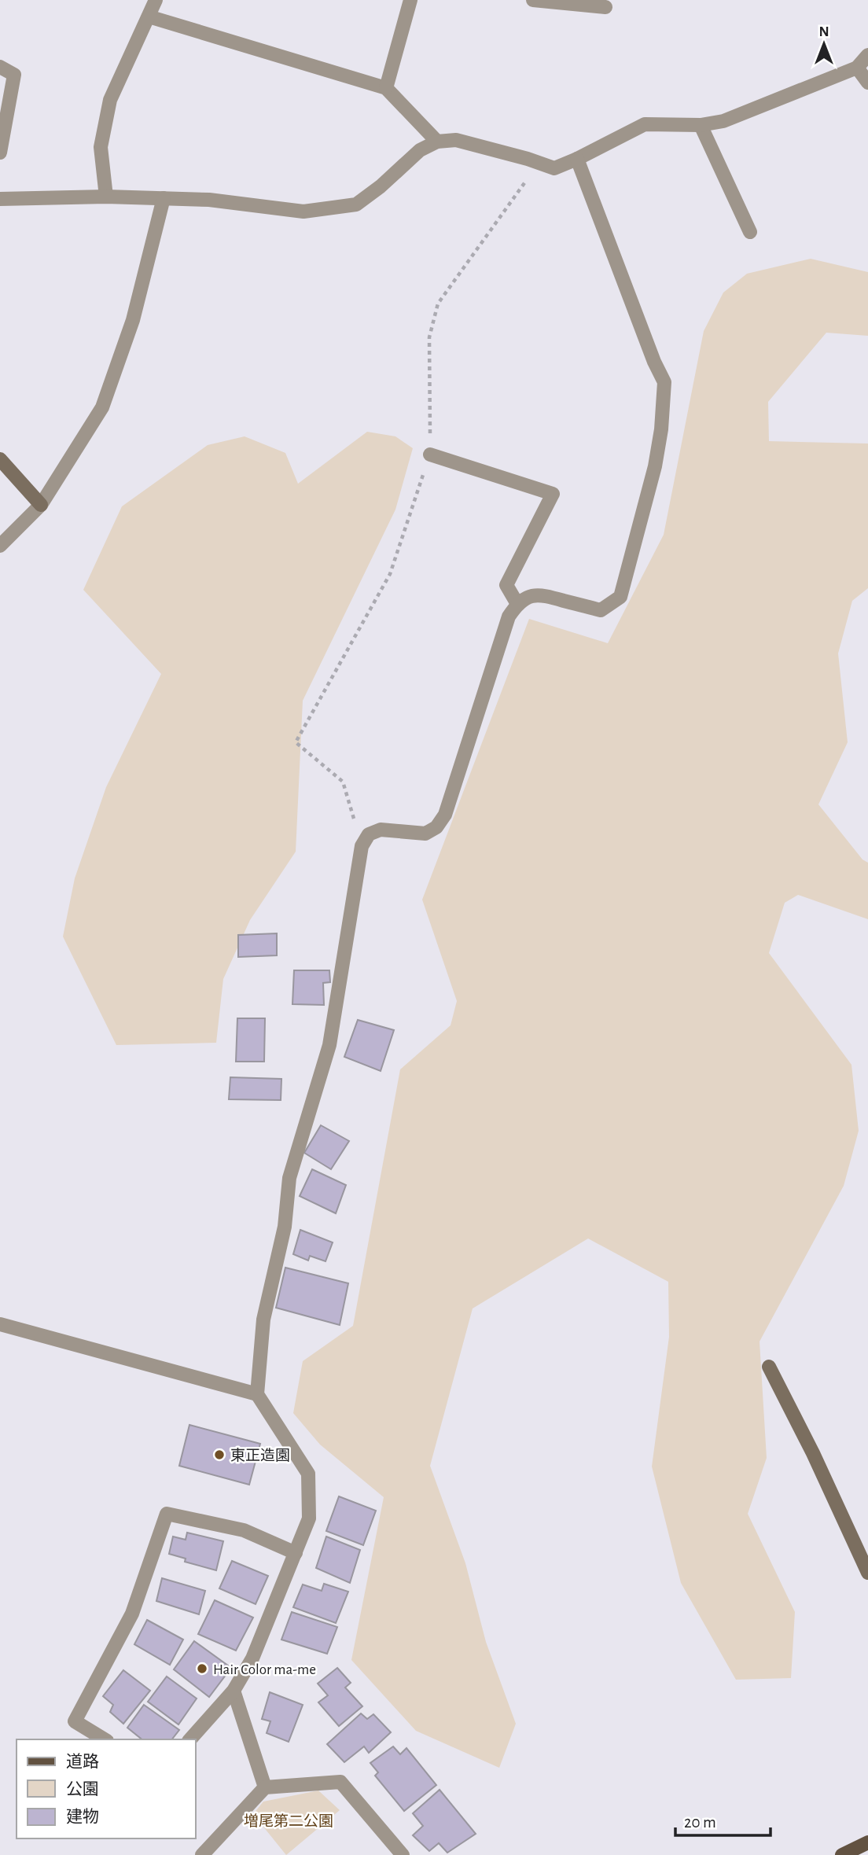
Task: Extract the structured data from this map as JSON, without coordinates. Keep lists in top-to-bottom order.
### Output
{
  "parks": ["増尾第二公園"],
  "places": ["東正造園", "Hair Color ma-me"],
  "legend": ["道路", "公園", "建物"],
  "scale_bar": "20 m",
  "north": "top"
}
